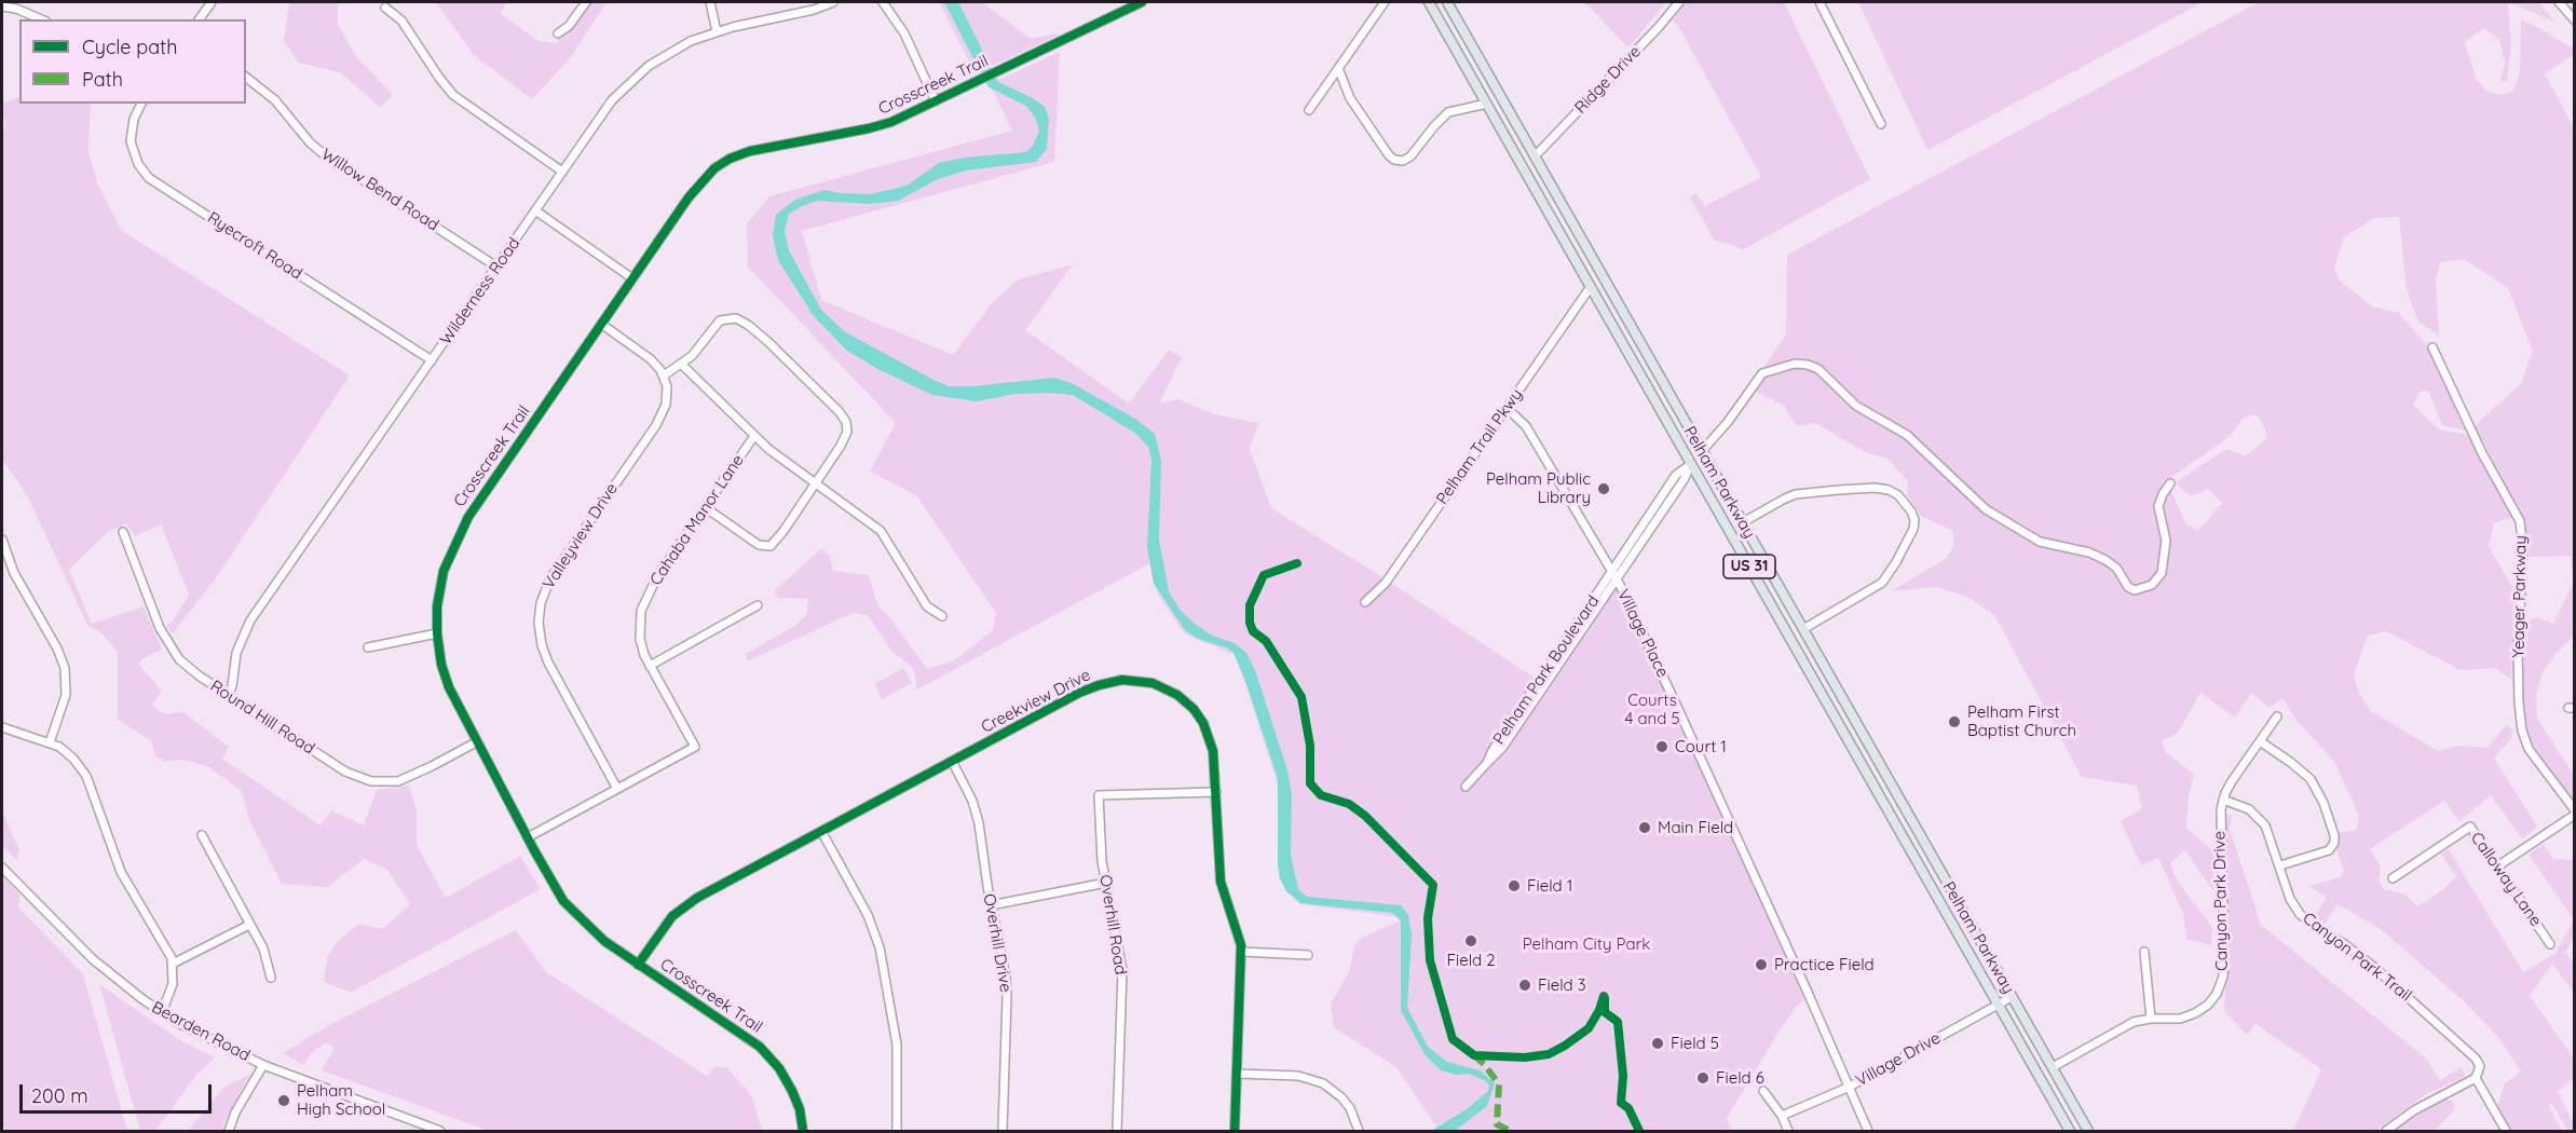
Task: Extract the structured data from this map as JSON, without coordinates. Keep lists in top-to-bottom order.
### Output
{
  "streets": {
    "main road": ["Pelham Parkway", "US 31"],
    "street": [
      "Ridge Drive",
      "Crosscreek Trail",
      "Willow Bend Road",
      "Ryecroft Road",
      "Wilderness Road",
      "Pelham Trail Pkwy",
      "Cahaba Manor Lane",
      "Valleyview Drive",
      "Yeager Parkway",
      "Village Place",
      "Pelham Park Boulevard",
      "Creekview Drive",
      "Round Hill Road",
      "Calloway Lane",
      "Canyon Park Drive",
      "Overhill Road",
      "Overhill Drive",
      "Canyon Park Trail",
      "Bearden Road",
      "Village Drive"
    ]
  },
  "crossings": [
    ["Ridge Drive", "Pelham Parkway"],
    ["Crosscreek Trail", "Creekview Drive"],
    ["Crosscreek Trail", "Round Hill Road"],
    ["Willow Bend Road", "Wilderness Road"],
    ["Ryecroft Road", "Wilderness Road"],
    ["Wilderness Road", "Round Hill Road"],
    ["Pelham Trail Pkwy", "Pelham Parkway"],
    ["Pelham Trail Pkwy", "Village Place"],
    ["Pelham Parkway", "Pelham Park Boulevard"],
    ["Pelham Parkway", "Canyon Park Drive"],
    ["Pelham Parkway", "Village Drive"],
    ["Cahaba Manor Lane", "Valleyview Drive"],
    ["Village Place", "Pelham Park Boulevard"],
    ["Village Place", "Village Drive"],
    ["Creekview Drive", "Overhill Road"],
    ["Creekview Drive", "Overhill Drive"],
    ["Canyon Park Drive", "Canyon Park Trail"]
  ],
  "parks": ["Courts 4 and 5", "Pelham City Park"],
  "places": [
    "Pelham Public Library",
    "Pelham First Baptist Church",
    "Court 1",
    "Main Field",
    "Field 1",
    "Field 2",
    "Practice Field",
    "Field 3",
    "Field 5",
    "Field 6",
    "Pelham High School"
  ],
  "legend": ["Cycle path", "Path"],
  "scale_bar": "200 m"
}
